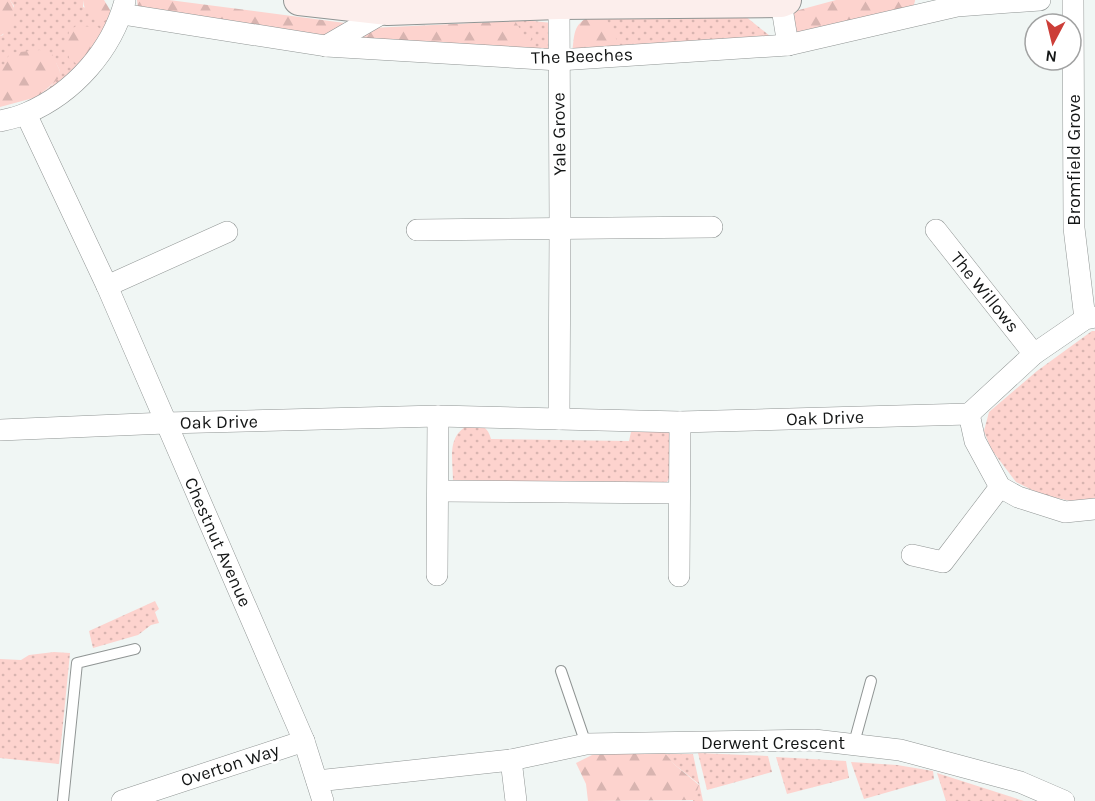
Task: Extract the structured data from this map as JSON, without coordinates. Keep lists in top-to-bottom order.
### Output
{
  "streets": {
    "street": [
      "The Beeches",
      "Yale Grove",
      "Bromfield Grove",
      "The Willows",
      "Oak Drive",
      "Chestnut Avenue",
      "Derwent Crescent",
      "Overton Way"
    ]
  },
  "crossings": [
    ["The Beeches", "Yale Grove"],
    ["Yale Grove", "Oak Drive"],
    ["Oak Drive", "Chestnut Avenue"],
    ["Chestnut Avenue", "Derwent Crescent"],
    ["Chestnut Avenue", "Overton Way"]
  ],
  "north": "bottom"
}
